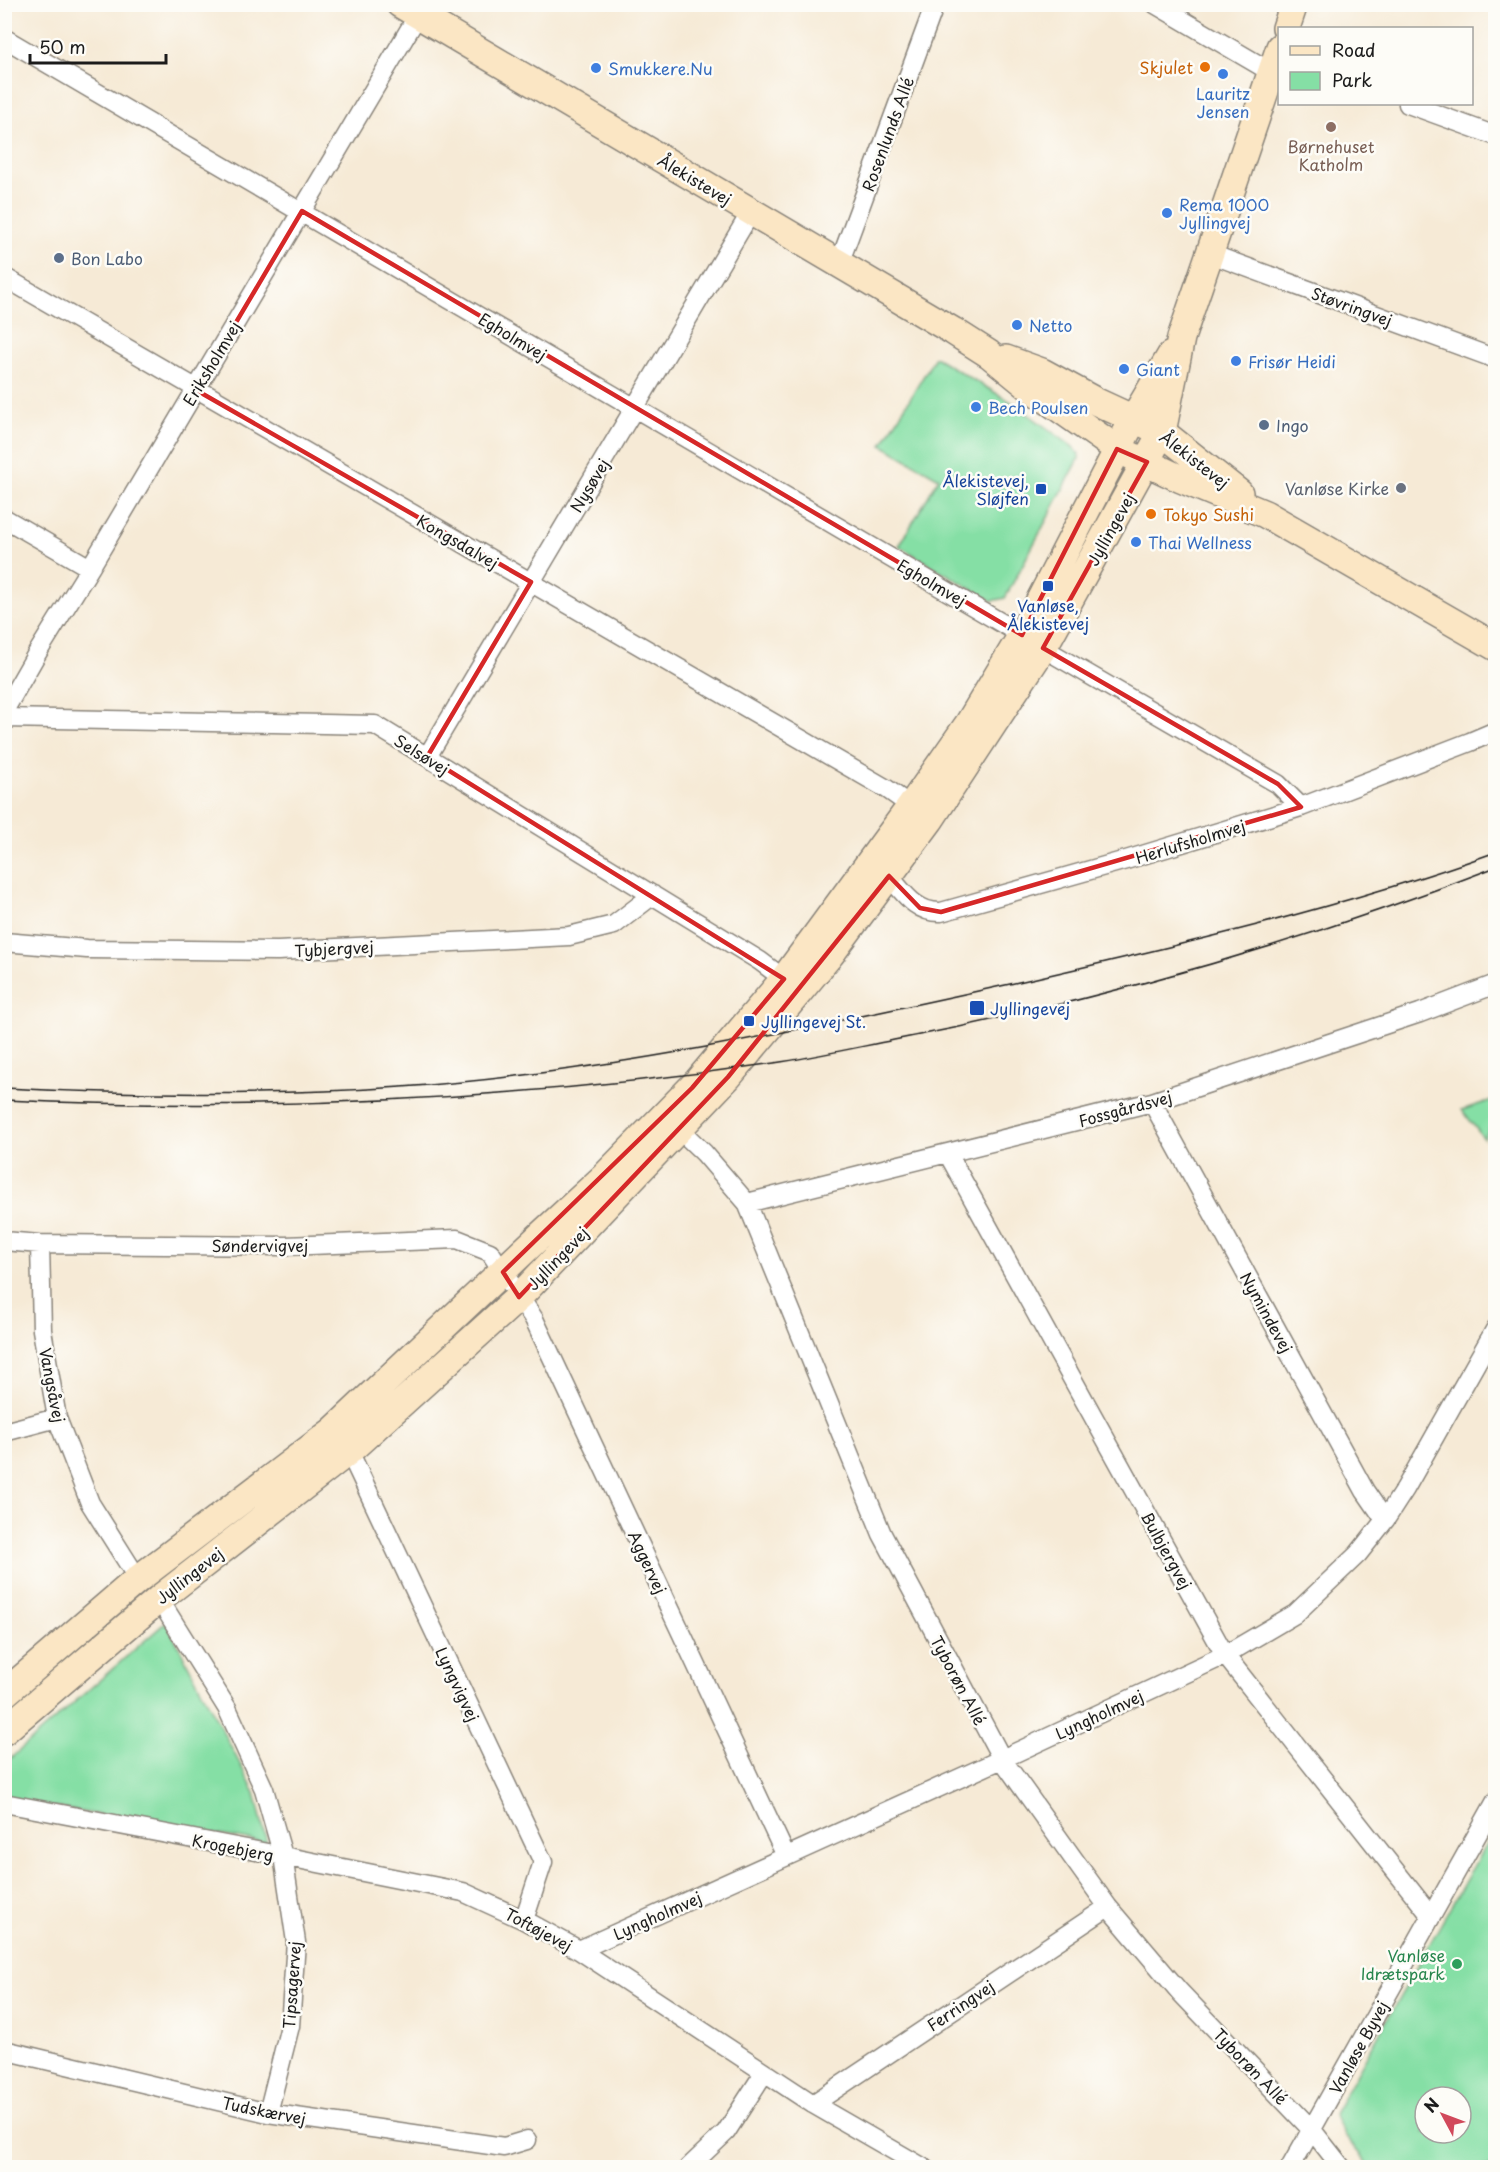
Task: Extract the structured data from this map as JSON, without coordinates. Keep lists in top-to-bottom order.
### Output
{
  "streets": {
    "street": [
      "Rosenlunds Allé",
      "Ålekistevej",
      "Støvringvej",
      "Egholmvej",
      "Eriksholmvej",
      "Nysøvej",
      "Jyllingevej",
      "Kongsdalvej",
      "Selsøvej",
      "Herlufsholmvej",
      "Tybjergvej",
      "Fossgårdsvej",
      "Søndervigvej",
      "Nymindevej",
      "Vangsåvej",
      "Bulbjergvej",
      "Aggervej",
      "Tyborøn Allé",
      "Lyngvigvej",
      "Lyngholmvej",
      "Krogebjerg",
      "Toftøjevej",
      "Tipsagervej",
      "Ferringvej",
      "Vanløse Byvej",
      "Tudskærvej"
    ]
  },
  "crossings": [
    ["Rosenlunds Allé", "Ålekistevej"],
    ["Ålekistevej", "Eriksholmvej"],
    ["Ålekistevej", "Nysøvej"],
    ["Ålekistevej", "Jyllingevej"],
    ["Støvringvej", "Jyllingevej"],
    ["Egholmvej", "Eriksholmvej"],
    ["Egholmvej", "Nysøvej"],
    ["Egholmvej", "Jyllingevej"],
    ["Egholmvej", "Herlufsholmvej"],
    ["Eriksholmvej", "Kongsdalvej"],
    ["Nysøvej", "Kongsdalvej"],
    ["Nysøvej", "Selsøvej"],
    ["Jyllingevej", "Kongsdalvej"],
    ["Jyllingevej", "Selsøvej"],
    ["Jyllingevej", "Herlufsholmvej"],
    ["Jyllingevej", "Søndervigvej"],
    ["Jyllingevej", "Vangsåvej"],
    ["Jyllingevej", "Aggervej"],
    ["Jyllingevej", "Tyborøn Allé"],
    ["Jyllingevej", "Lyngvigvej"],
    ["Jyllingevej", "Krogebjerg"],
    ["Selsøvej", "Tybjergvej"],
    ["Fossgårdsvej", "Nymindevej"],
    ["Fossgårdsvej", "Bulbjergvej"],
    ["Fossgårdsvej", "Tyborøn Allé"],
    ["Søndervigvej", "Vangsåvej"],
    ["Søndervigvej", "Aggervej"],
    ["Nymindevej", "Lyngholmvej"],
    ["Bulbjergvej", "Lyngholmvej"],
    ["Bulbjergvej", "Vanløse Byvej"],
    ["Aggervej", "Lyngholmvej"],
    ["Tyborøn Allé", "Lyngholmvej"],
    ["Tyborøn Allé", "Ferringvej"],
    ["Tyborøn Allé", "Vanløse Byvej"],
    ["Lyngvigvej", "Toftøjevej"],
    ["Lyngholmvej", "Toftøjevej"],
    ["Krogebjerg", "Toftøjevej"],
    ["Krogebjerg", "Tipsagervej"],
    ["Toftøjevej", "Tipsagervej"],
    ["Toftøjevej", "Ferringvej"],
    ["Tipsagervej", "Tudskærvej"]
  ],
  "places": {
    "other": [
      "Skjulet",
      "Smukkere.Nu",
      "Lauritz Jensen",
      "Børnehuset Katholm",
      "Rema 1000 Jyllingvej",
      "Bon Labo",
      "Netto",
      "Frisør Heidi",
      "Giant",
      "Bech Poulsen",
      "Ingo",
      "Vanløse Kirke",
      "Tokyo Sushi",
      "Thai Wellness",
      "Vanløse Idrætspark"
    ],
    "transit": [
      "Ålekistevej, Sløjfen",
      "Vanløse, Ålekistevej",
      "Jyllingevej",
      "Jyllingevej St."
    ]
  },
  "legend": ["Road", "Park"],
  "scale_bar": "50 m",
  "north": "top left"
}
